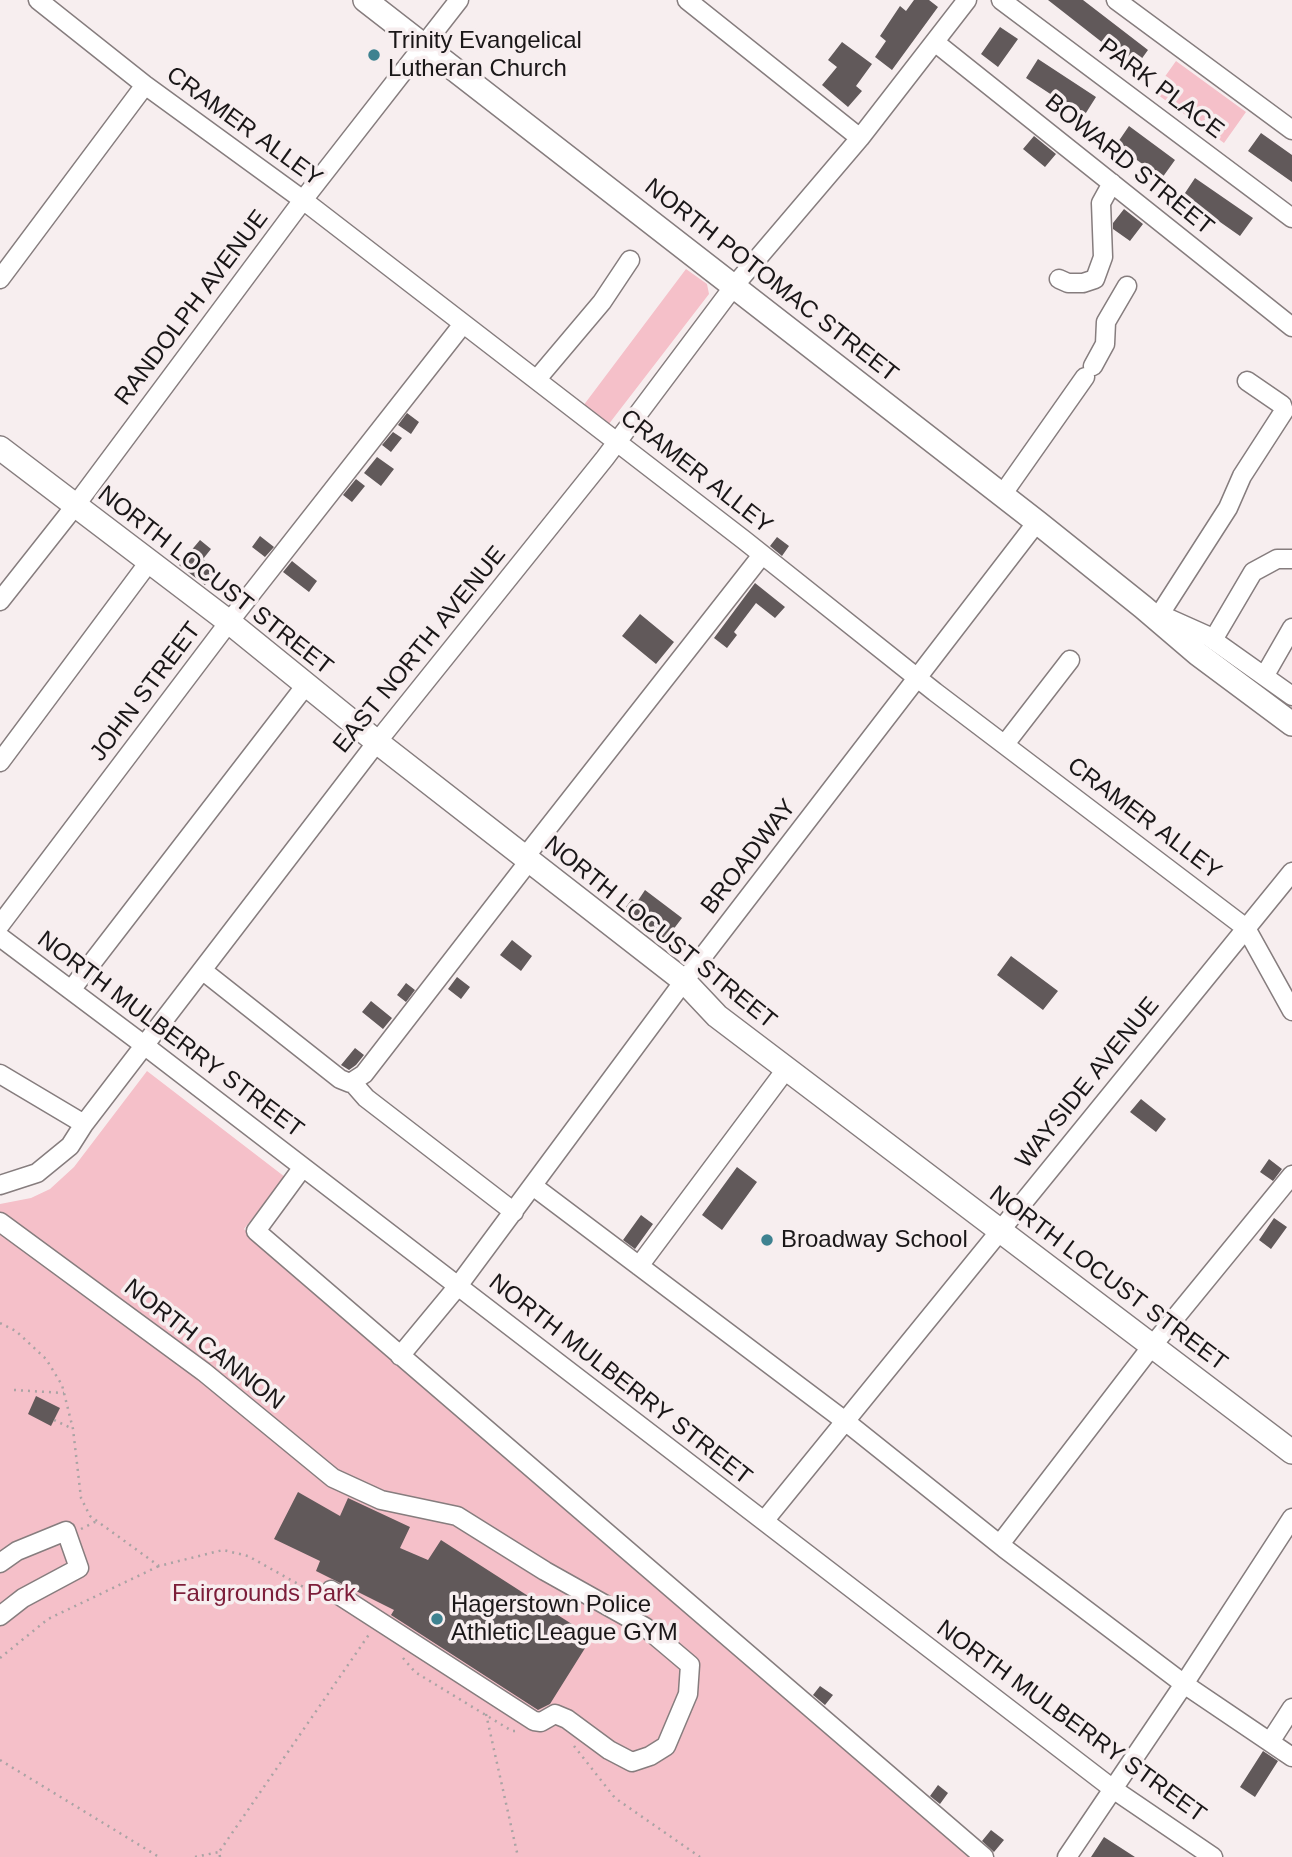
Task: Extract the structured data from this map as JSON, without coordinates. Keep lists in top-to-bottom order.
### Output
{
  "streets": {
    "main road": ["NORTH POTOMAC STREET", "NORTH LOCUST STREET"],
    "street": [
      "PARK PLACE",
      "CRAMER ALLEY",
      "BOWARD STREET",
      "RANDOLPH AVENUE",
      "EAST NORTH AVENUE",
      "JOHN STREET",
      "BROADWAY",
      "NORTH MULBERRY STREET",
      "WAYSIDE AVENUE",
      "NORTH CANNON"
    ]
  },
  "crossings": [
    ["CRAMER ALLEY", "RANDOLPH AVENUE"],
    ["CRAMER ALLEY", "EAST NORTH AVENUE"],
    ["CRAMER ALLEY", "JOHN STREET"],
    ["CRAMER ALLEY", "BROADWAY"],
    ["CRAMER ALLEY", "WAYSIDE AVENUE"],
    ["BOWARD STREET", "EAST NORTH AVENUE"],
    ["NORTH POTOMAC STREET", "RANDOLPH AVENUE"],
    ["NORTH POTOMAC STREET", "EAST NORTH AVENUE"],
    ["NORTH POTOMAC STREET", "BROADWAY"],
    ["RANDOLPH AVENUE", "NORTH LOCUST STREET"],
    ["NORTH LOCUST STREET", "EAST NORTH AVENUE"],
    ["NORTH LOCUST STREET", "JOHN STREET"],
    ["NORTH LOCUST STREET", "BROADWAY"],
    ["NORTH LOCUST STREET", "WAYSIDE AVENUE"],
    ["EAST NORTH AVENUE", "NORTH MULBERRY STREET"],
    ["BROADWAY", "NORTH MULBERRY STREET"],
    ["NORTH MULBERRY STREET", "WAYSIDE AVENUE"]
  ],
  "parks": ["Fairgrounds Park"],
  "places": ["Trinity Evangelical Lutheran Church", "Broadway School", "Hagerstown Police Athletic League GYM"]
}
